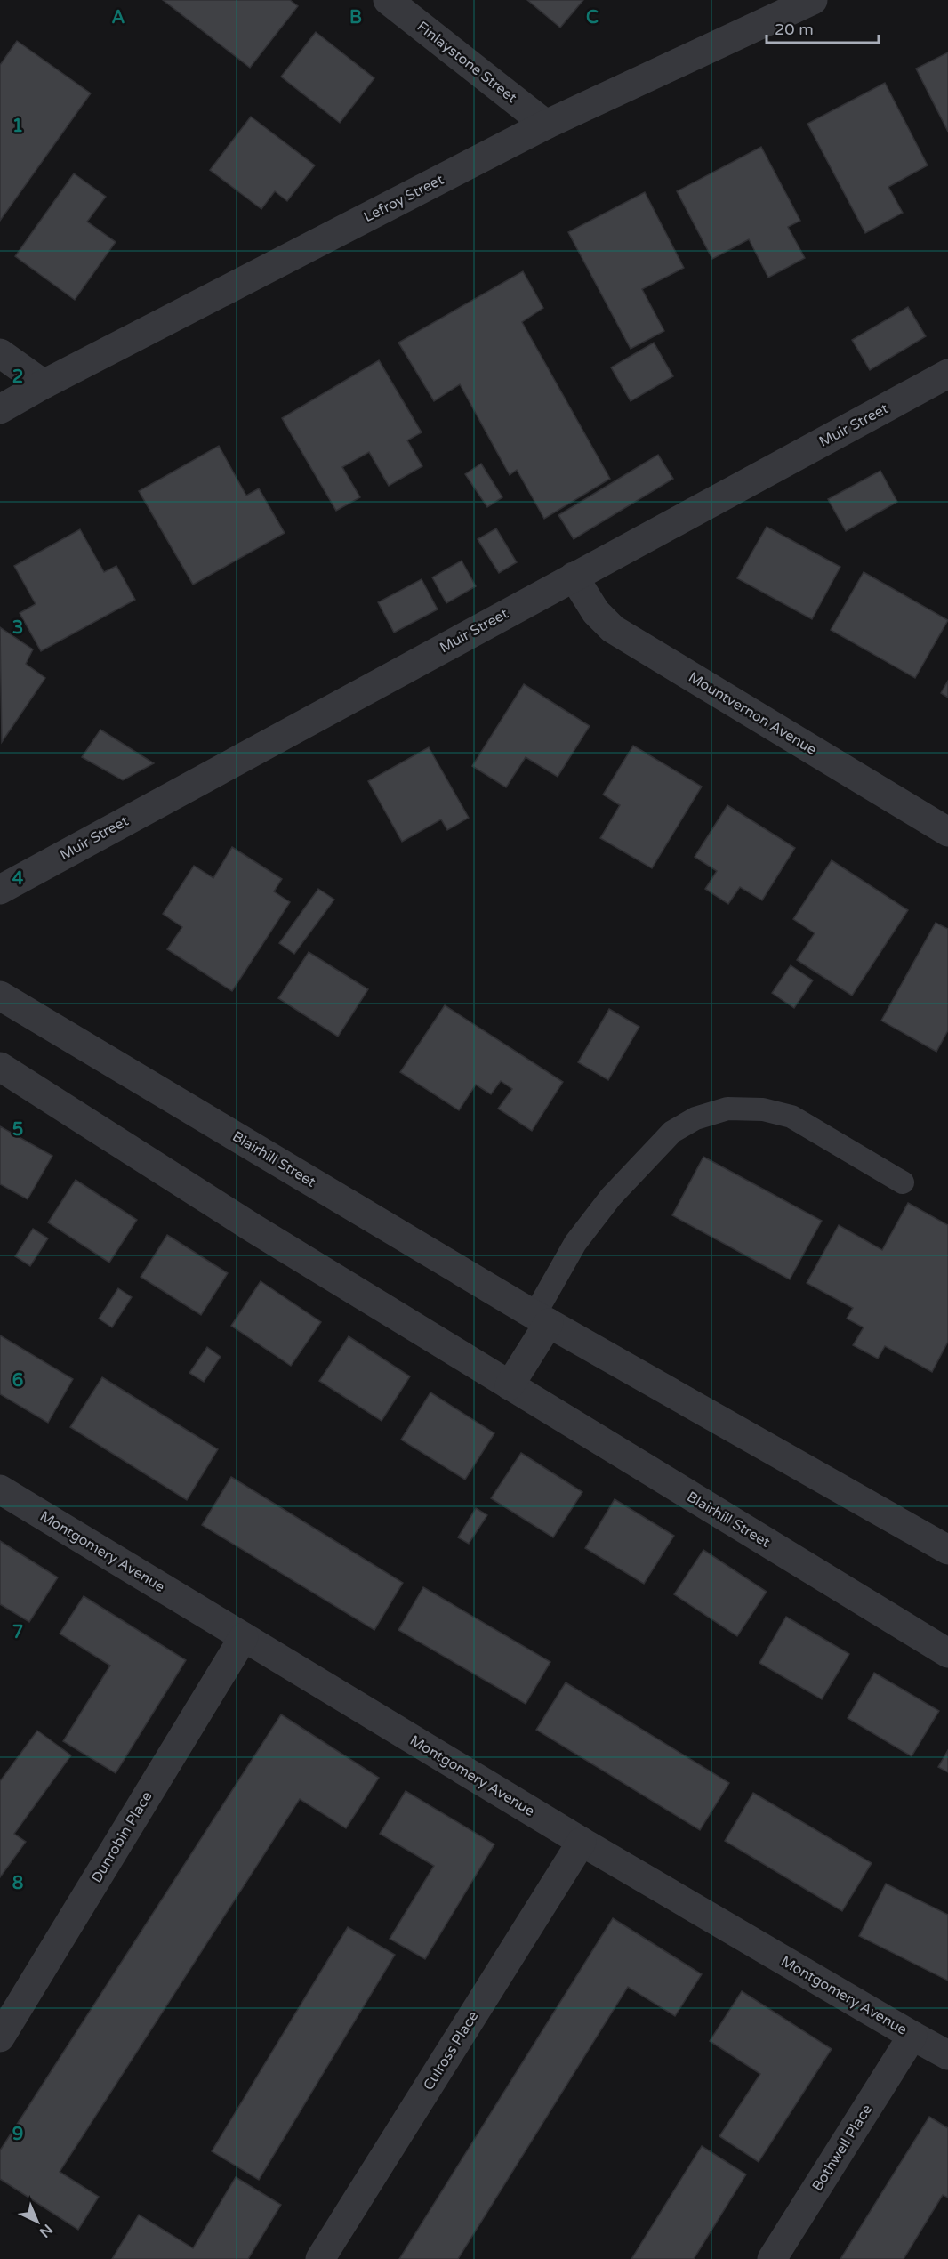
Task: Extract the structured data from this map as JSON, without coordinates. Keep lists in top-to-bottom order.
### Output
{
  "streets": {
    "street": [
      "Finlaystone Street",
      "Lefroy Street",
      "Muir Street",
      "Mountvernon Avenue",
      "Blairhill Street",
      "Montgomery Avenue",
      "Dunrobin Place",
      "Culross Place",
      "Bothwell Place"
    ]
  },
  "crossings": [
    ["Finlaystone Street", "Lefroy Street"],
    ["Muir Street", "Mountvernon Avenue"],
    ["Montgomery Avenue", "Dunrobin Place"],
    ["Montgomery Avenue", "Culross Place"],
    ["Montgomery Avenue", "Bothwell Place"]
  ],
  "scale_bar": "20 m",
  "north": "bottom right",
  "grid": {
    "columns": ["A", "B", "C"],
    "rows": [
      "1",
      "2",
      "3",
      "4",
      "5",
      "6",
      "7",
      "8",
      "9"
    ]
  }
}
